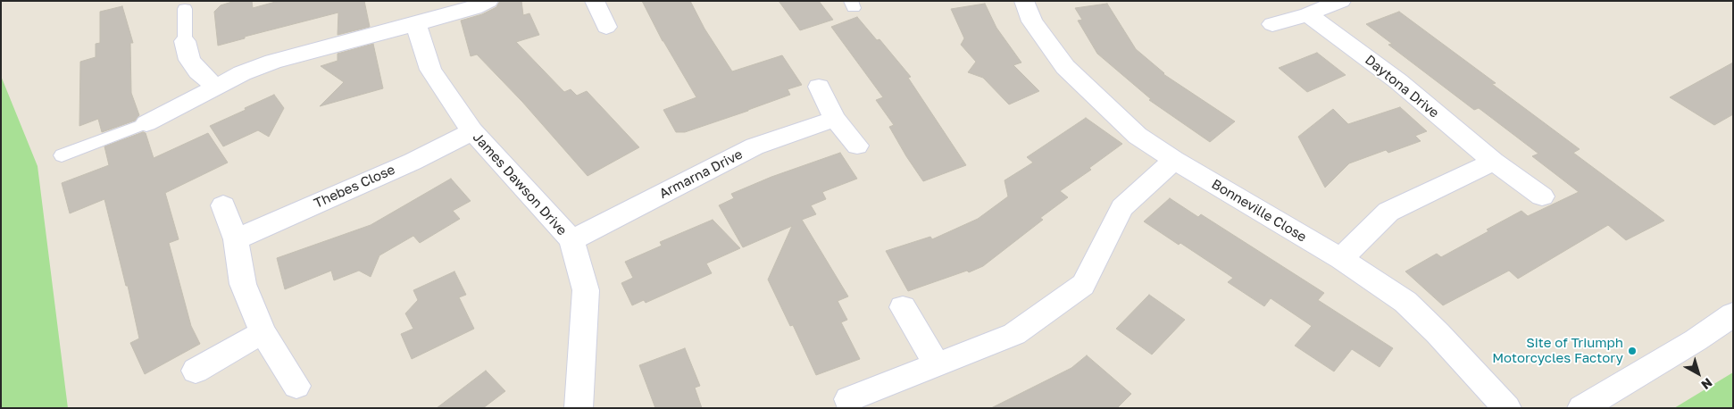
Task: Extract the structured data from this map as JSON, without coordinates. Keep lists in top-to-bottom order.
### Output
{
  "streets": {
    "street": [
      "Daytona Drive",
      "Armarna Drive",
      "James Dawson Drive",
      "Thebes Close",
      "Bonneville Close"
    ]
  },
  "crossings": [
    ["Armarna Drive", "James Dawson Drive"],
    ["James Dawson Drive", "Thebes Close"]
  ],
  "places": ["Site of Triumph Motorcycles Factory"],
  "north": "bottom right"
}
